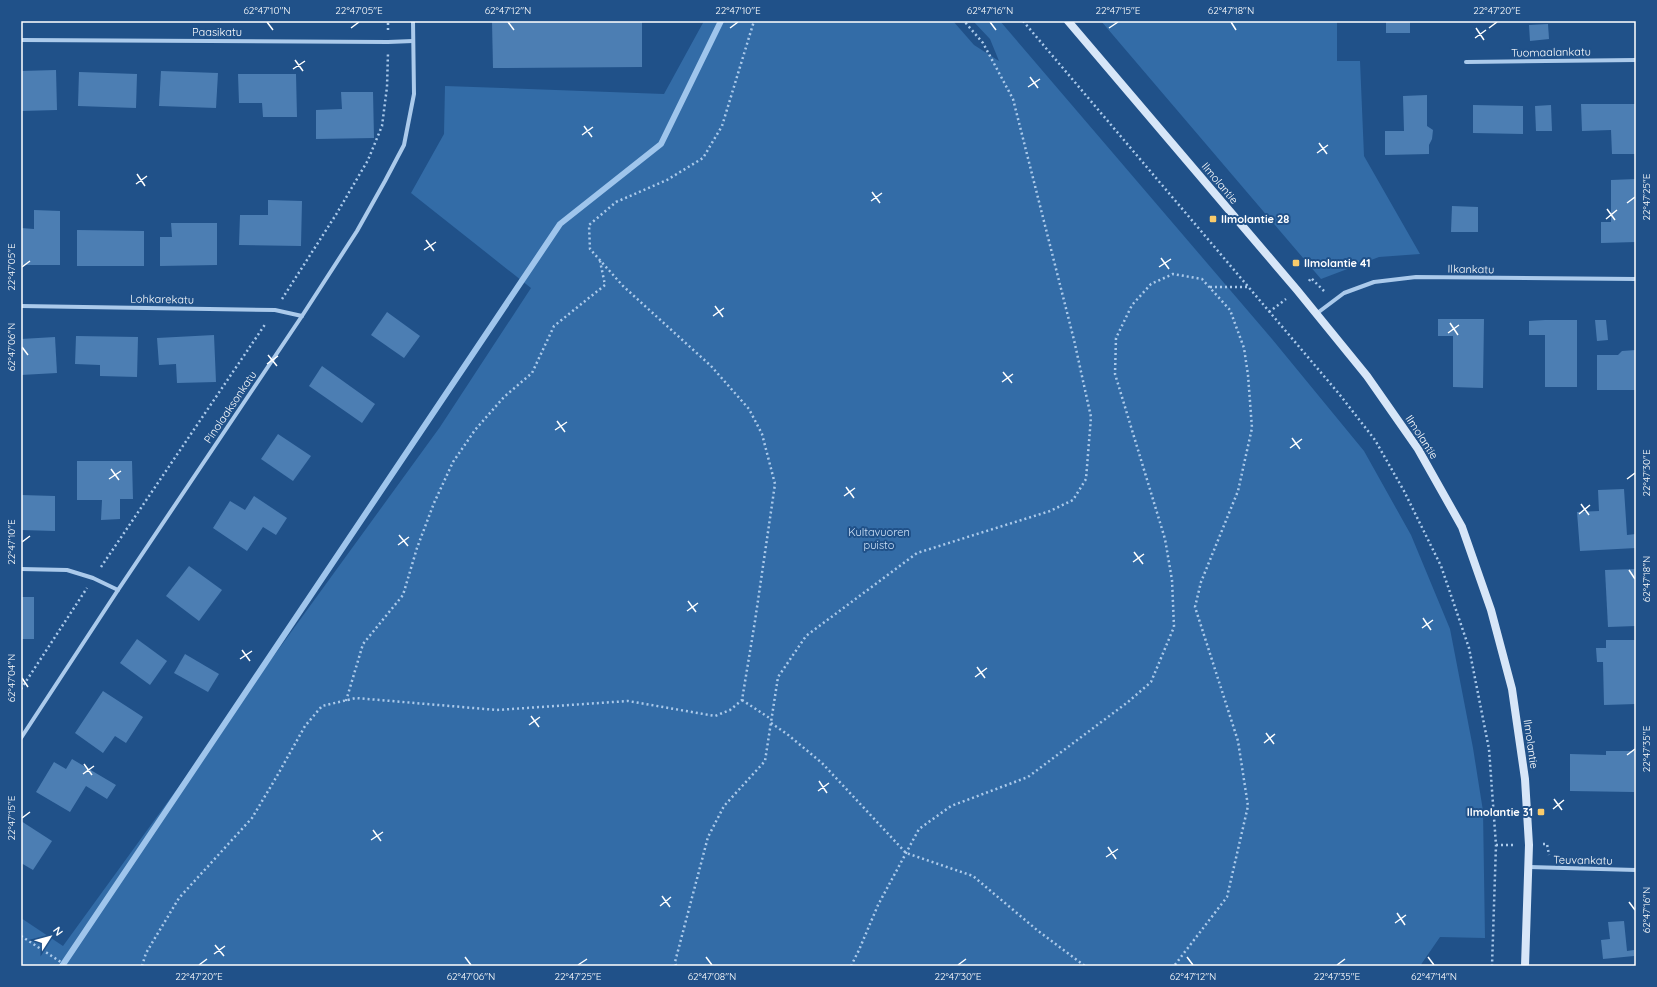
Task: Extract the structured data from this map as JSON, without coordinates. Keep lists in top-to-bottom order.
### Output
{
  "streets": {
    "street": [
      "Paasikatu",
      "Tuomaalankatu",
      "Ilmolantie",
      "Ilkankatu",
      "Lohkarekatu",
      "Pinolaaksonkatu",
      "Teuvankatu"
    ]
  },
  "crossings": [
    ["Paasikatu", "Pinolaaksonkatu"],
    ["Ilmolantie", "Ilkankatu"],
    ["Ilmolantie", "Teuvankatu"],
    ["Lohkarekatu", "Pinolaaksonkatu"]
  ],
  "parks": ["Kultavuoren puisto"],
  "places": {
    "transit": ["Ilmolantie 28", "Ilmolantie 41", "Ilmolantie 31"]
  },
  "north": "top right",
  "coordinates": [
    "62°47'10\"N",
    "22°47'05\"E",
    "62°47'12\"N",
    "22°47'10\"E",
    "62°47'16\"N",
    "22°47'15\"E",
    "62°47'18\"N",
    "22°47'20\"E",
    "22°47'25\"E",
    "62°47'06\"N",
    "22°47'30\"E",
    "62°47'04\"N",
    "22°47'35\"E",
    "62°47'08\"N",
    "62°47'14\"N"
  ]
}
